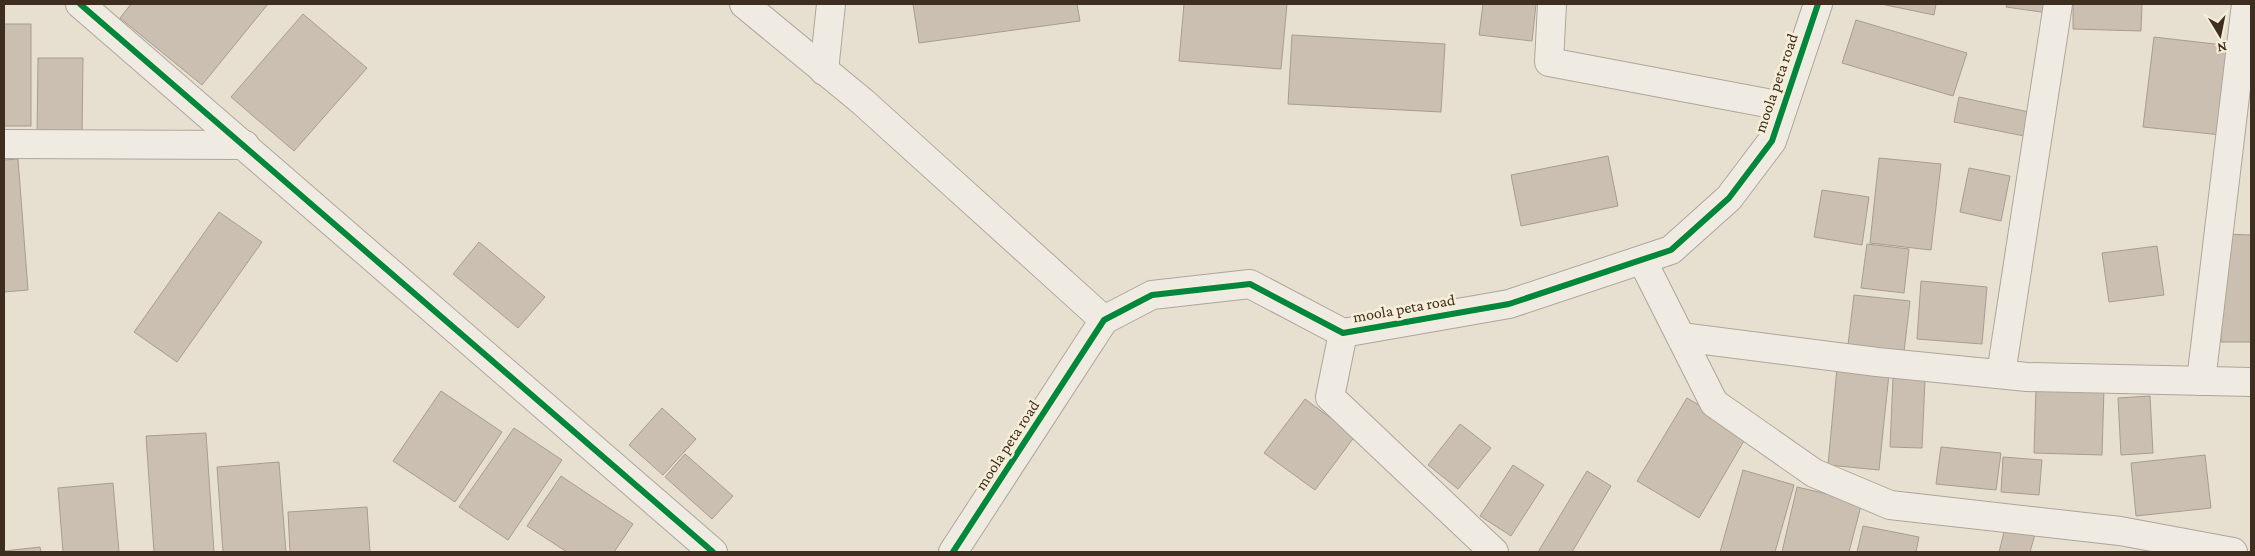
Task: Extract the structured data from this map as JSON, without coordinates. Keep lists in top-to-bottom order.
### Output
{
  "streets": {
    "street": ["moola peta road"]
  },
  "north": "bottom"
}
